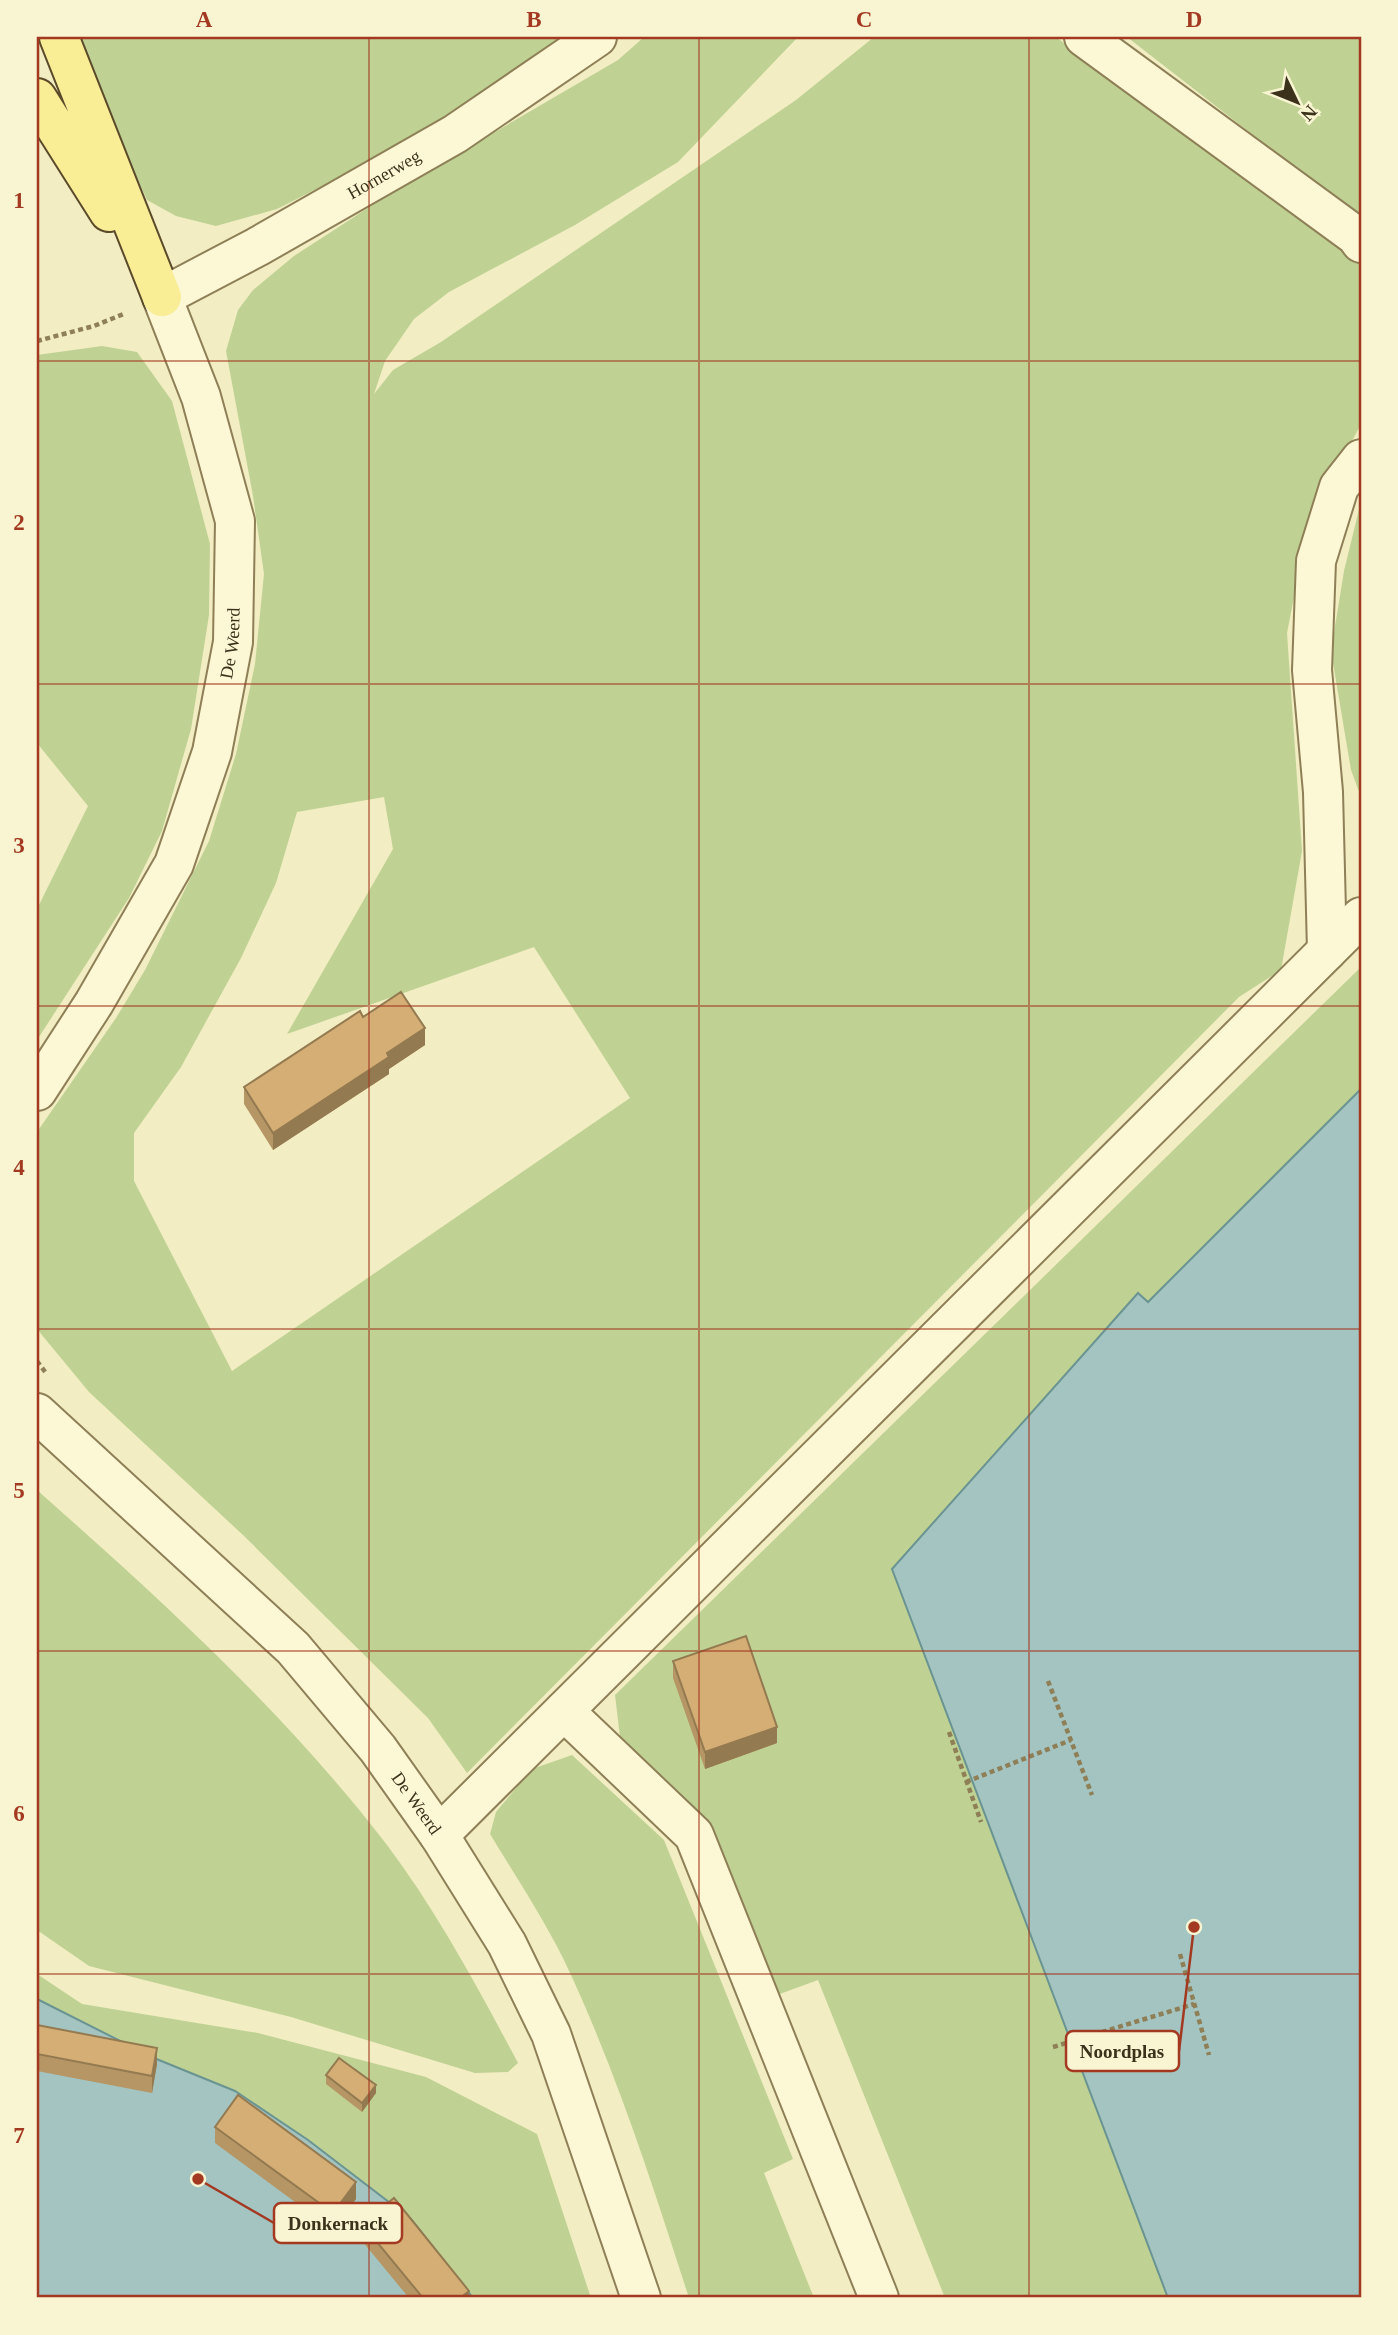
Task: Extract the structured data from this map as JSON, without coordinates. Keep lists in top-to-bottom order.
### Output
{
  "streets": {
    "street": ["Hornerweg", "De Weerd"]
  },
  "crossings": [
    ["Hornerweg", "De Weerd"]
  ],
  "places": ["Noordplas", "Donkernack"],
  "north": "bottom right",
  "grid": {
    "columns": [
      "A",
      "B",
      "C",
      "D"
    ],
    "rows": [
      "1",
      "2",
      "3",
      "4",
      "5",
      "6",
      "7"
    ]
  }
}
